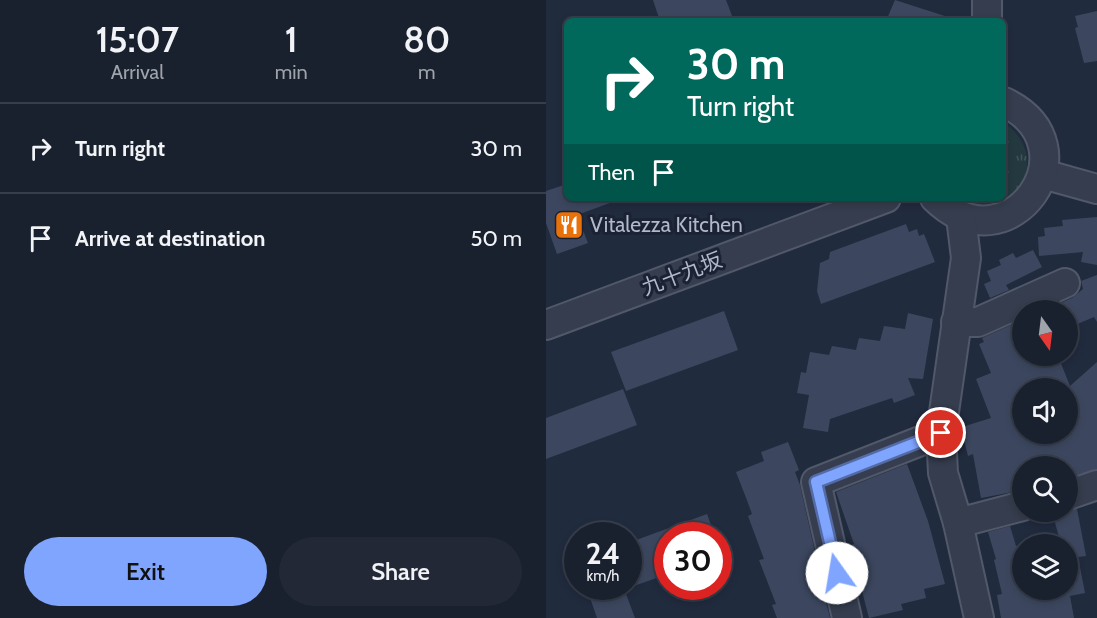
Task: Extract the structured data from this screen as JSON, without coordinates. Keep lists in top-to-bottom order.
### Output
{
  "streets": {
    "street": ["九十九坂"]
  },
  "places": {
    "restaurant": ["Vitalezza Kitchen"]
  },
  "north": "bottom",
  "page": {
    "eta": [
      "15:07",
      "Arrival",
      "1",
      "min",
      "80",
      "m"
    ],
    "turn": ["30 m", "Turn right"],
    "list": [
      {
        "name": "Turn right",
        "value": "30 m"
      },
      {
        "name": "Arrive at destination",
        "value": "50 m"
      }
    ],
    "then": "Then",
    "speed": "24 km/h",
    "limit": "30",
    "buttons": ["Exit", "Share"]
  }
}
